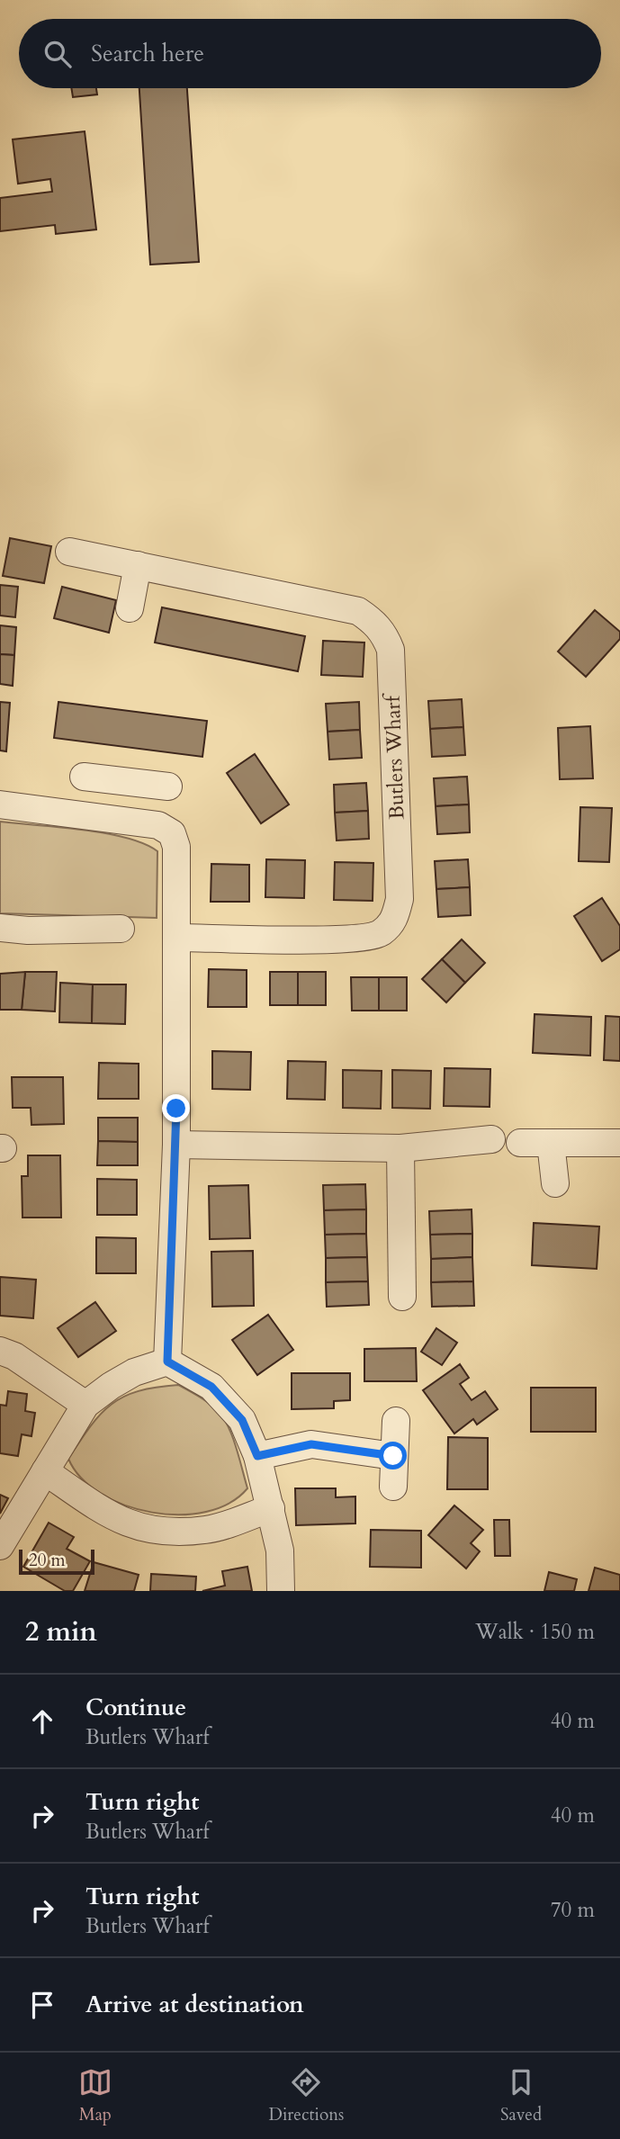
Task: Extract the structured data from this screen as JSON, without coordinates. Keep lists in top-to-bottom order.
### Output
{
  "streets": {
    "street": ["Butlers Wharf"]
  },
  "scale_bar": "20 m",
  "page": {
    "search": "Search here",
    "scale": "20 m",
    "heading": ["2 min", "Walk · 150 m"],
    "list": [
      ["Continue", "Butlers Wharf", "40 m"],
      ["Turn right", "Butlers Wharf", "40 m"],
      ["Turn right", "Butlers Wharf", "70 m"],
      "Arrive at destination"
    ],
    "nav": ["Map", "Directions", "Saved"]
  }
}
